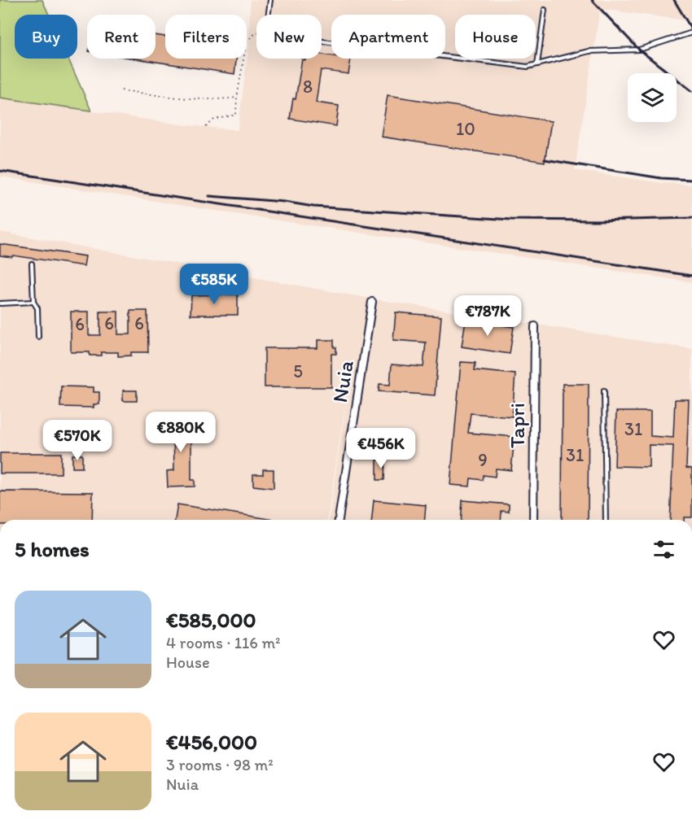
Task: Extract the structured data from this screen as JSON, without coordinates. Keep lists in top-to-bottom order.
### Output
{
  "streets": {
    "street": ["Nuia", "Tapri"]
  },
  "house_numbers": [
    "8",
    "10",
    "6",
    "6",
    "6",
    "5",
    "31",
    "31",
    "9"
  ],
  "page": {
    "chip": [
      "Buy",
      "Rent",
      "Filters",
      "New",
      "Apartment",
      "House"
    ],
    "price": [
      "€585K",
      "€787K",
      "€880K",
      "€570K",
      "€456K"
    ],
    "heading": "5 homes",
    "list": [
      {
        "name": "€585,000",
        "note": "4 rooms · 116 m² · House"
      },
      {
        "name": "€456,000",
        "note": "3 rooms · 98 m² · Nuia"
      }
    ]
  }
}
